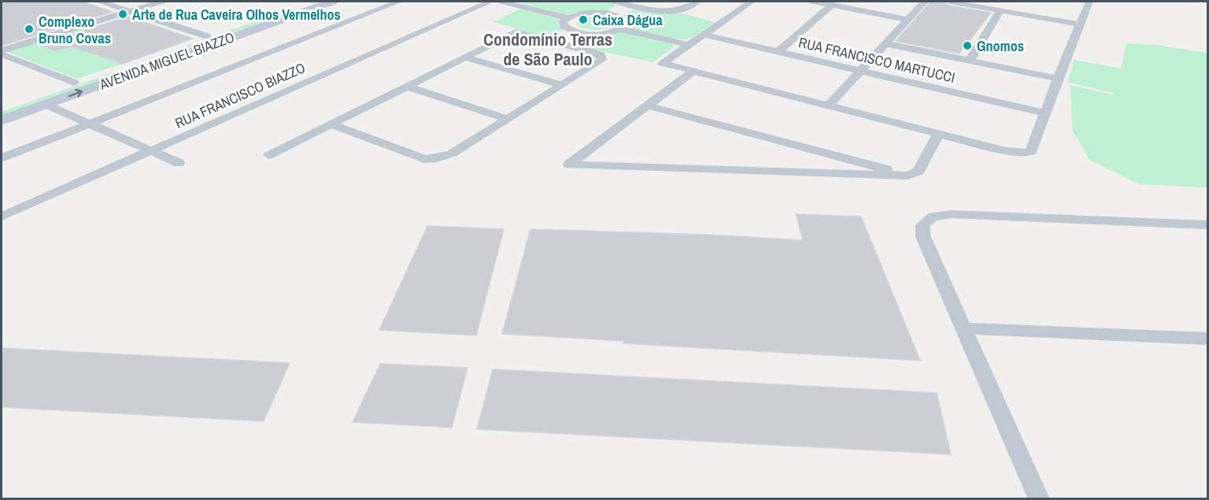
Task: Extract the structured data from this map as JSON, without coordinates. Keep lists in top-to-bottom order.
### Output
{
  "streets": {
    "street": ["RUA FRANCISCO MARTUCCI", "AVENIDA MIGUEL BIAZZO", "RUA FRANCISCO BIAZZO"]
  },
  "districts": ["Condomínio Terras de São Paulo"],
  "places": [
    "Arte de Rua Caveira Olhos Vermelhos",
    "Caixa Dágua",
    "Complexo Bruno Covas",
    "Gnomos"
  ]
}
